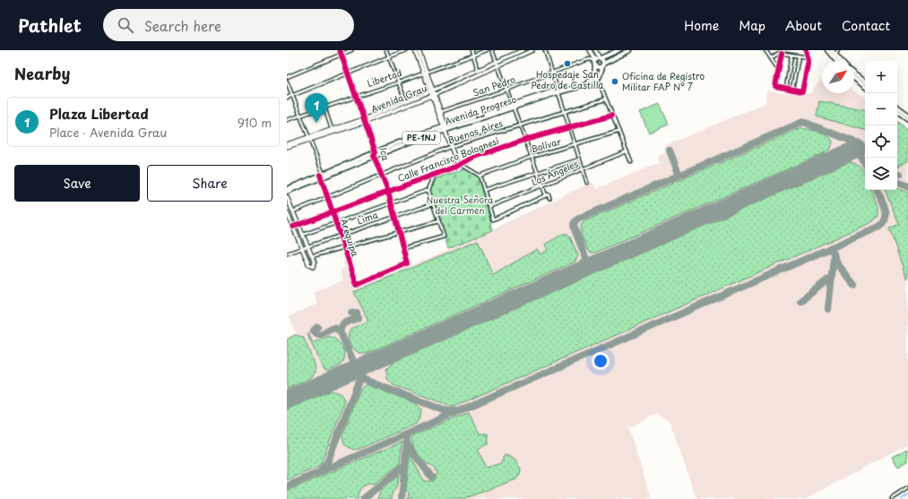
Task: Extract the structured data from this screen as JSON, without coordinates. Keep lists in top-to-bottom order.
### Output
{
  "streets": {
    "main road": ["Avenida Progreso", "PE-1NJ"],
    "street": [
      "Libertad",
      "San Pedro",
      "Avenida Grau",
      "Buenos Aires",
      "Bolívar",
      "Ica",
      "Calle Francisco Bolognesi",
      "Los Ángeles",
      "Lima",
      "Arequipa"
    ]
  },
  "crossings": [
    ["Libertad", "Ica"],
    ["Libertad", "Arequipa"],
    ["Avenida Grau", "Ica"],
    ["Avenida Grau", "Arequipa"],
    ["Avenida Progreso", "Ica"],
    ["Avenida Progreso", "Arequipa"],
    ["Buenos Aires", "Ica"],
    ["Buenos Aires", "Arequipa"],
    ["Ica", "Calle Francisco Bolognesi"],
    ["Ica", "Lima"],
    ["Ica", "Arequipa"],
    ["Calle Francisco Bolognesi", "Arequipa"],
    ["Lima", "Arequipa"]
  ],
  "parks": ["Nuestra Señora del Carmen"],
  "places": ["Hospedaje San Pedro de Castilla", "Oficina de Registro Militar FAP N° 7"],
  "north": "top right",
  "page": {
    "header": "Pathlet",
    "search": "Search here",
    "nav": [
      "Home",
      "Map",
      "About",
      "Contact"
    ],
    "heading": "Nearby",
    "map_buttons": ["+", "−"],
    "pins": "1",
    "list": [
      {
        "mark": "1",
        "name": "Plaza Libertad",
        "note": "Place · Avenida Grau",
        "value": "910 m"
      }
    ],
    "buttons": ["Save", "Share"]
  }
}
